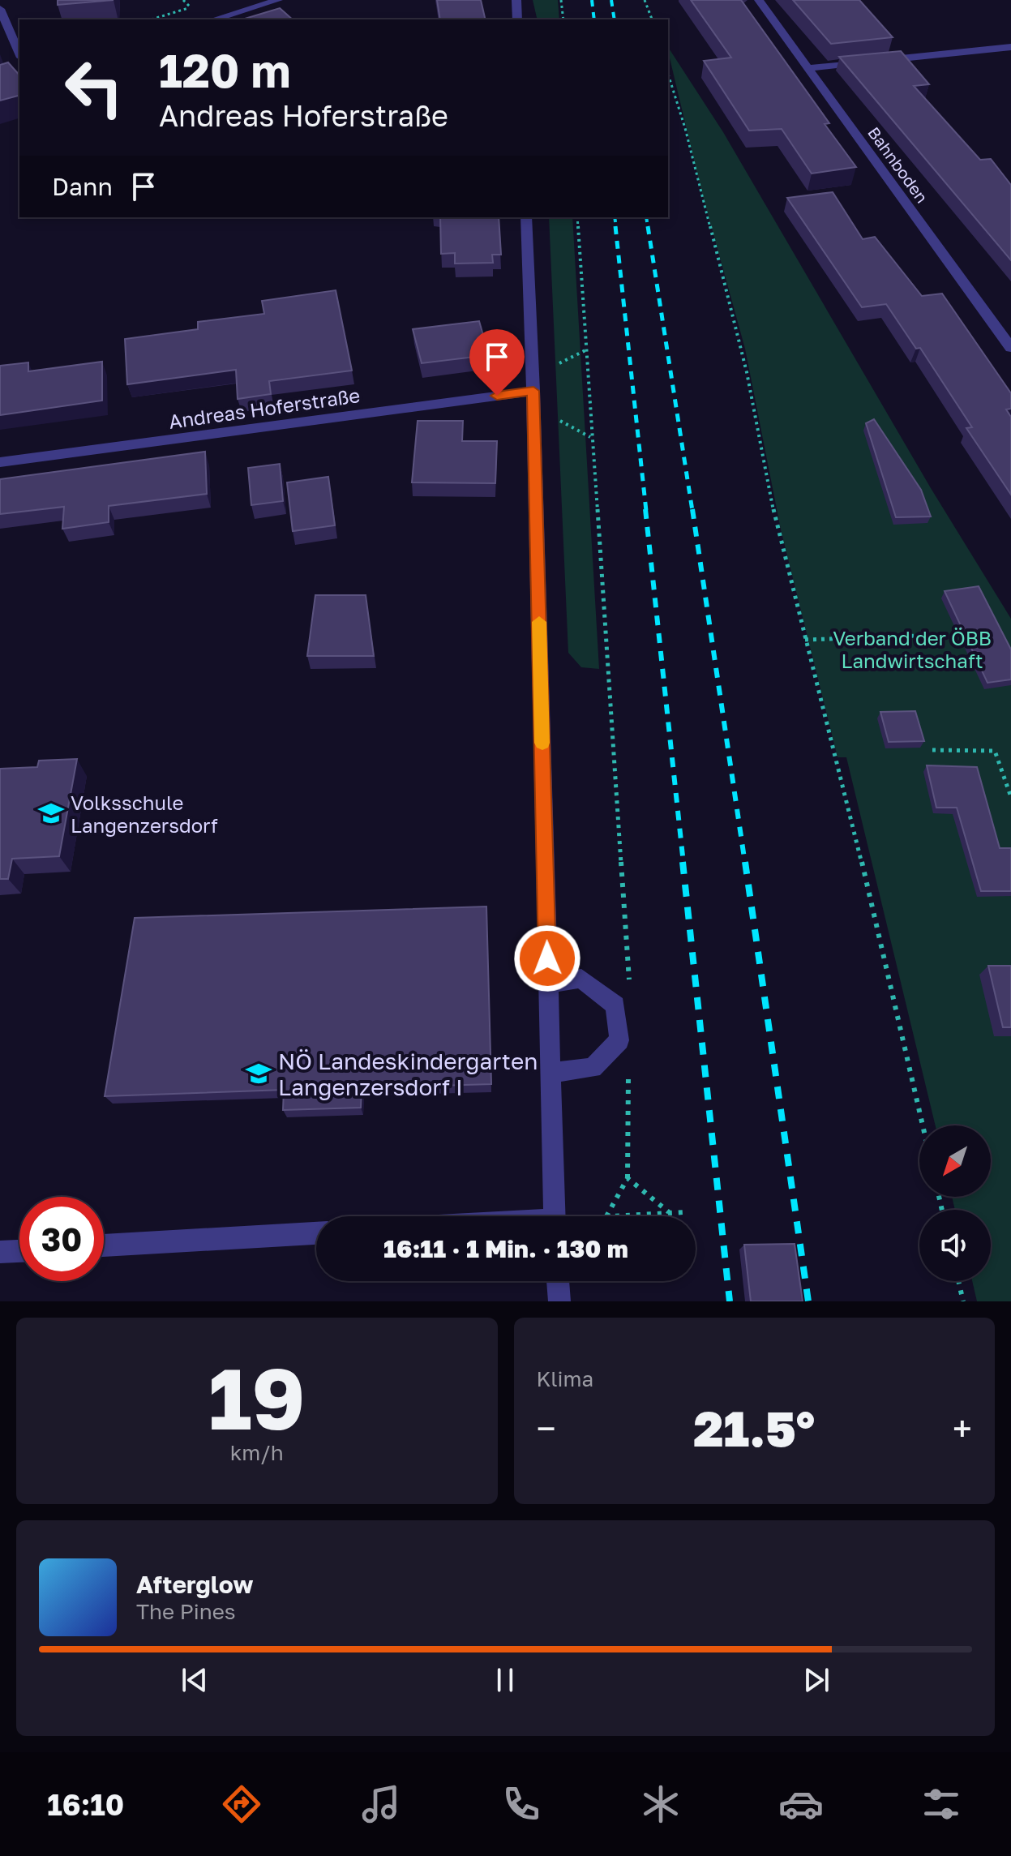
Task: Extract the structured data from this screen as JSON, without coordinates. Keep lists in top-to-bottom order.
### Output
{
  "streets": {
    "street": ["Bahnboden", "Andreas Hoferstraße"]
  },
  "parks": ["Verband der ÖBB Landwirtschaft"],
  "places": {
    "school or university": ["Volksschule Langenzersdorf", "NÖ Landeskindergarten Langenzersdorf I"]
  },
  "north": "bottom left",
  "page": {
    "turn": ["120 m", "Andreas Hoferstraße"],
    "then": "Dann",
    "limit": "30",
    "trip": "16:11 · 1 Min. · 130 m",
    "tile": [
      ["19", "km/h"],
      "Klima"
    ],
    "heat": ["−", "21.5°", "+"],
    "song": ["Afterglow", "The Pines"],
    "tabs": "16:10"
  }
}
